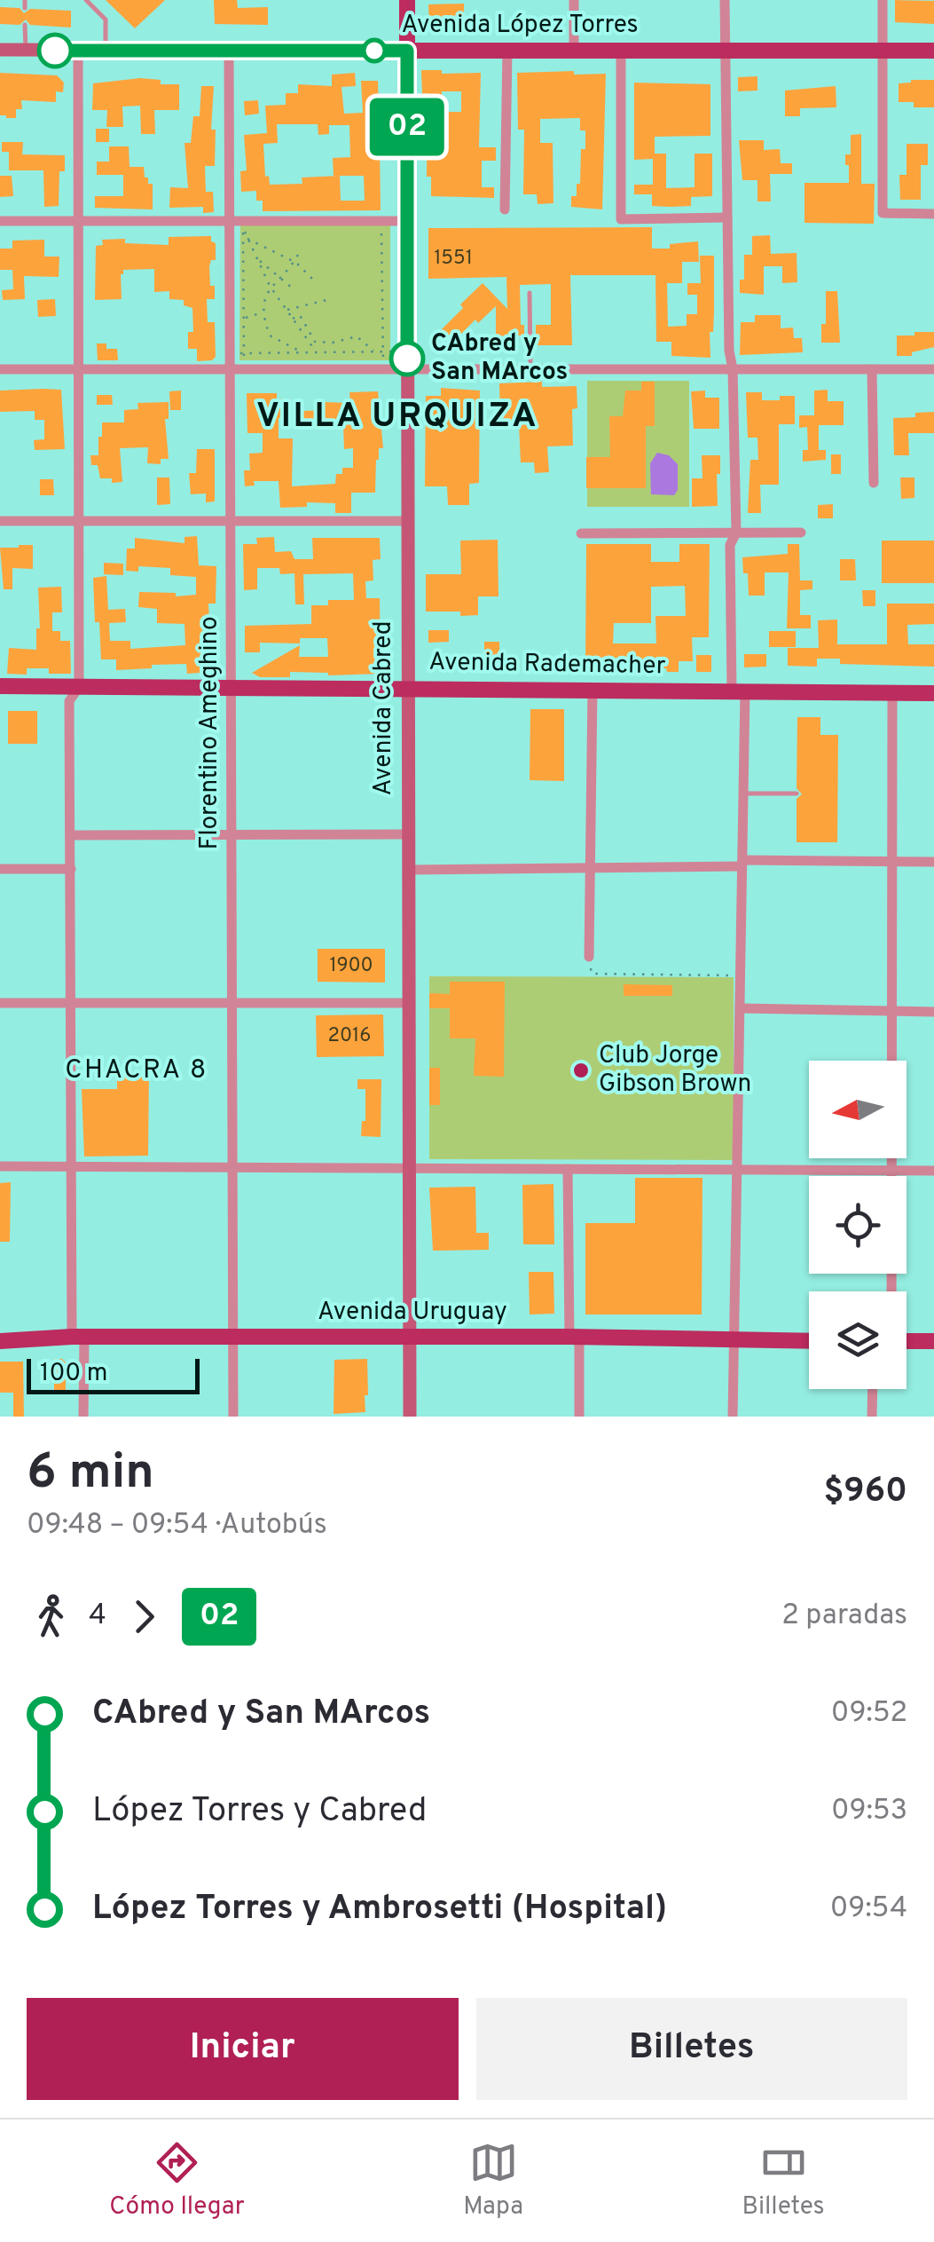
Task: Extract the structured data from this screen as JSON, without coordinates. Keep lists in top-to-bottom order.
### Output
{
  "streets": {
    "main road": [
      "Avenida López Torres",
      "Avenida Rademacher",
      "Avenida Cabred",
      "Avenida Uruguay"
    ],
    "street": ["Florentino Ameghino"]
  },
  "crossings": [
    ["Avenida López Torres", "Avenida Cabred"],
    ["Avenida López Torres", "Florentino Ameghino"],
    ["Avenida Rademacher", "Avenida Cabred"],
    ["Avenida Rademacher", "Florentino Ameghino"],
    ["Avenida Cabred", "Avenida Uruguay"],
    ["Florentino Ameghino", "Avenida Uruguay"]
  ],
  "districts": ["VILLA URQUIZA", "CHACRA 8"],
  "places": ["CAbred y San MArcos", "Club Jorge Gibson Brown"],
  "lines": ["bus line 02"],
  "house_numbers": ["1551", "1900", "2016"],
  "scale_bar": "100 m",
  "north": "left",
  "page": {
    "on_map": "02",
    "scale": "100 m",
    "heading": ["6 min", "09:48 – 09:54 · Autobús", "$960"],
    "legs": ["4", "02", "2 paradas"],
    "list": [
      {
        "name": "CAbred y San MArcos",
        "value": "09:52"
      },
      {
        "name": "López Torres y Cabred",
        "value": "09:53"
      },
      {
        "name": "López Torres y Ambrosetti (Hospital)",
        "value": "09:54"
      }
    ],
    "buttons": ["Iniciar", "Billetes"],
    "tabs": ["Cómo llegar", "Mapa", "Billetes"]
  }
}
